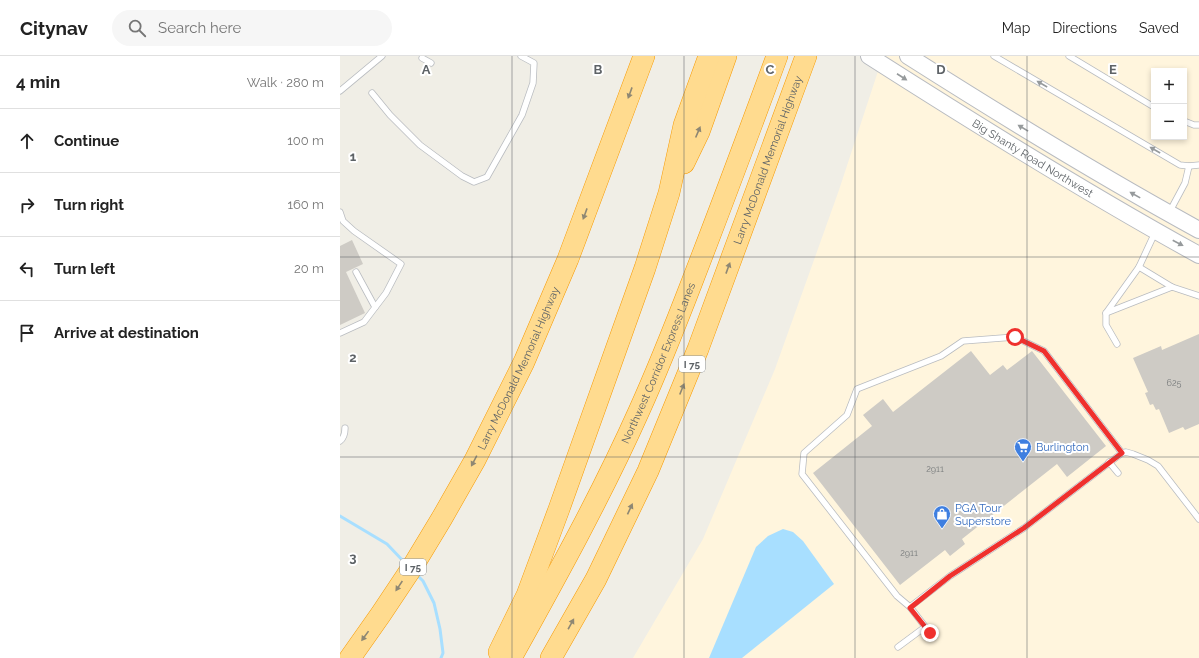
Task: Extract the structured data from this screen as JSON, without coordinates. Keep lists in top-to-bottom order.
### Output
{
  "streets": {
    "highway": ["Larry McDonald Memorial Highway", "Northwest Corridor Express Lanes", "I 75"],
    "street": ["Big Shanty Road Northwest"]
  },
  "places": {
    "supermarket": ["Burlington"],
    "shop": ["PGA Tour Superstore"]
  },
  "house_numbers": ["625", "2911", "2911"],
  "page": {
    "header": "Citynav",
    "search": "Search here",
    "nav": ["Map", "Directions", "Saved"],
    "heading": ["4 min", "Walk · 280 m"],
    "map_buttons": ["+", "−"],
    "list": [
      ["Continue", "100 m"],
      ["Turn right", "160 m"],
      ["Turn left", "20 m"],
      "Arrive at destination"
    ]
  },
  "grid": {
    "columns": [
      "A",
      "B",
      "C",
      "D",
      "E"
    ],
    "rows": ["1", "2", "3"]
  }
}
